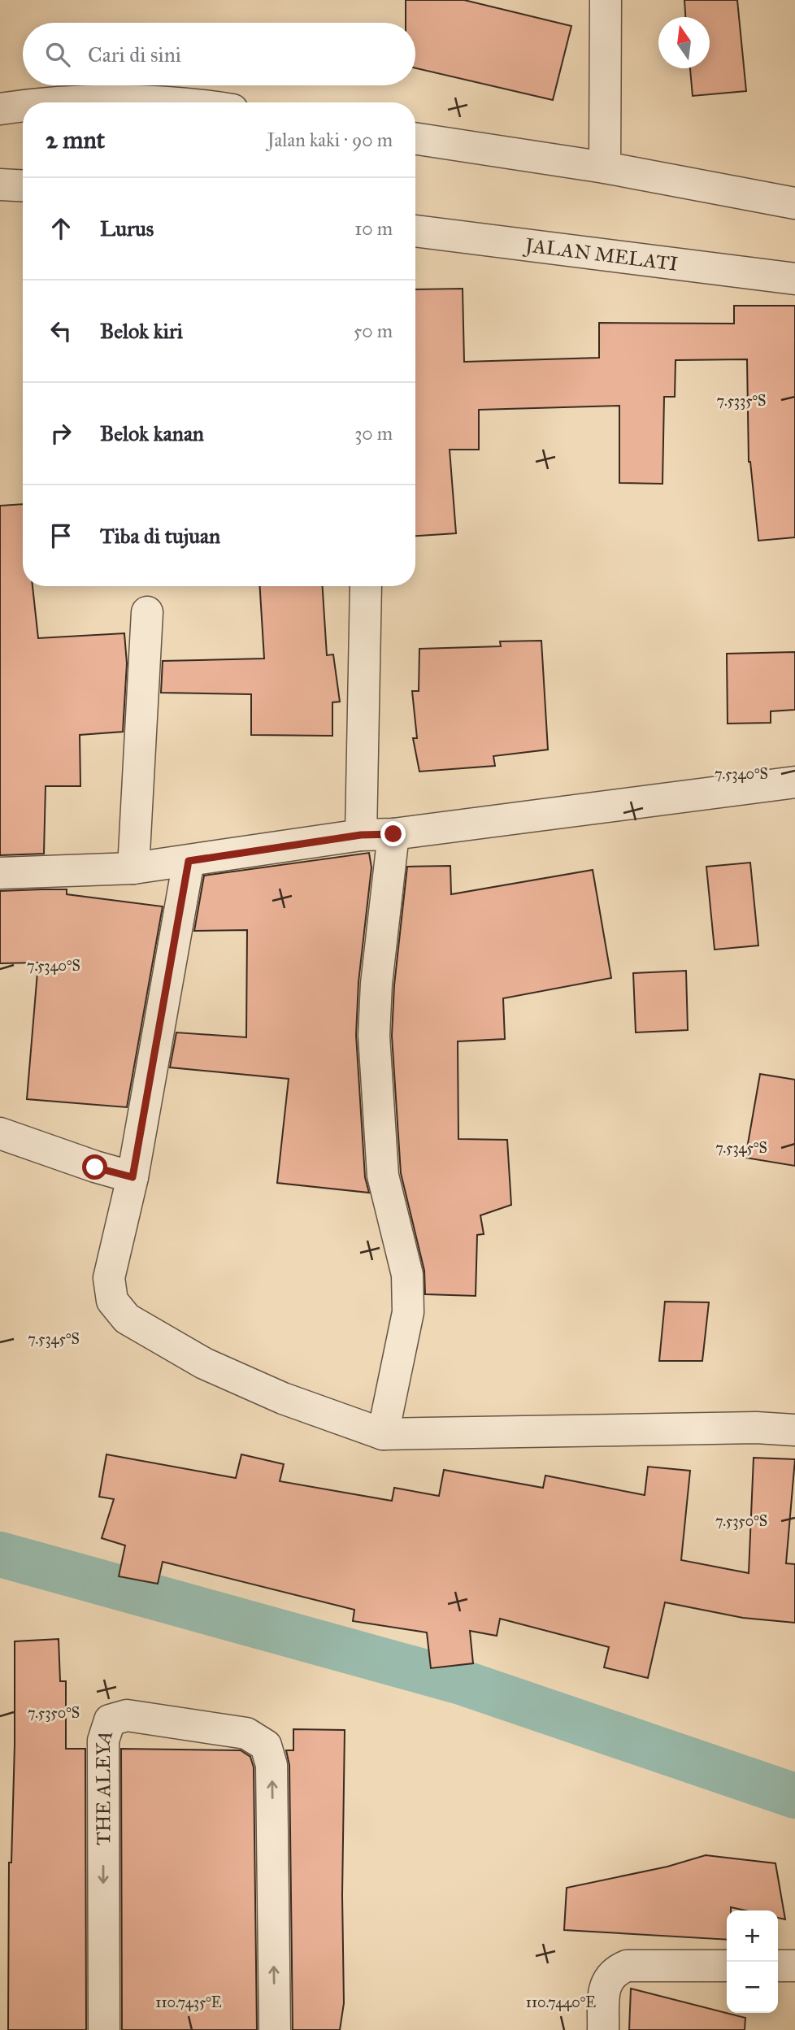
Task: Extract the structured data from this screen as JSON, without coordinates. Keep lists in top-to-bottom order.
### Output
{
  "streets": {
    "street": ["JALAN MELATI", "THE ALEYA"]
  },
  "north": "top",
  "page": {
    "search": "Cari di sini",
    "heading": ["2 mnt", "Jalan kaki · 90 m"],
    "list": [
      ["Lurus", "10 m"],
      ["Belok kiri", "50 m"],
      ["Belok kanan", "30 m"],
      "Tiba di tujuan"
    ],
    "map_buttons": ["+", "−"]
  },
  "coordinates": [
    "7.5335°S",
    "7.5340°S",
    "7.5345°S",
    "7.5350°S",
    "110.7435°E",
    "110.7440°E"
  ]
}
